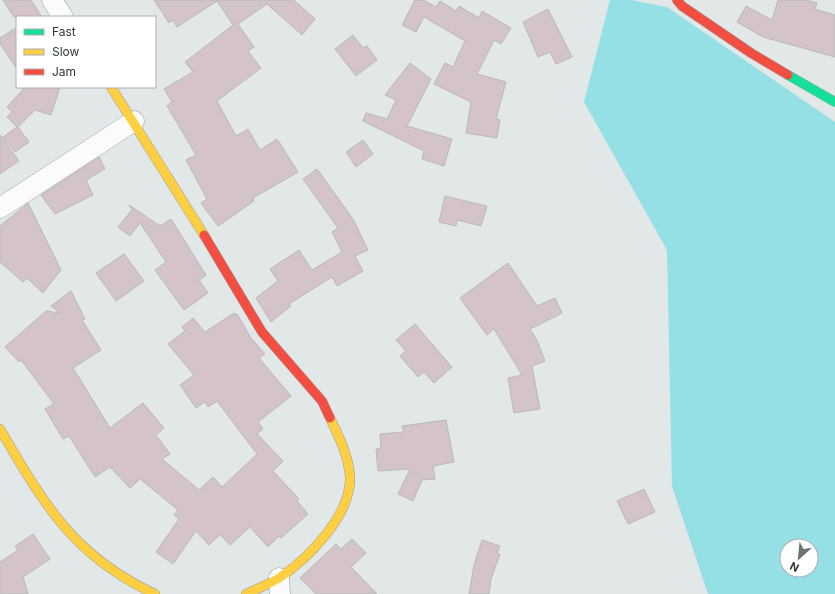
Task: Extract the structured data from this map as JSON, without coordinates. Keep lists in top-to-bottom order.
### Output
{
  "legend": ["Fast", "Slow", "Jam"],
  "north": "bottom left"
}
